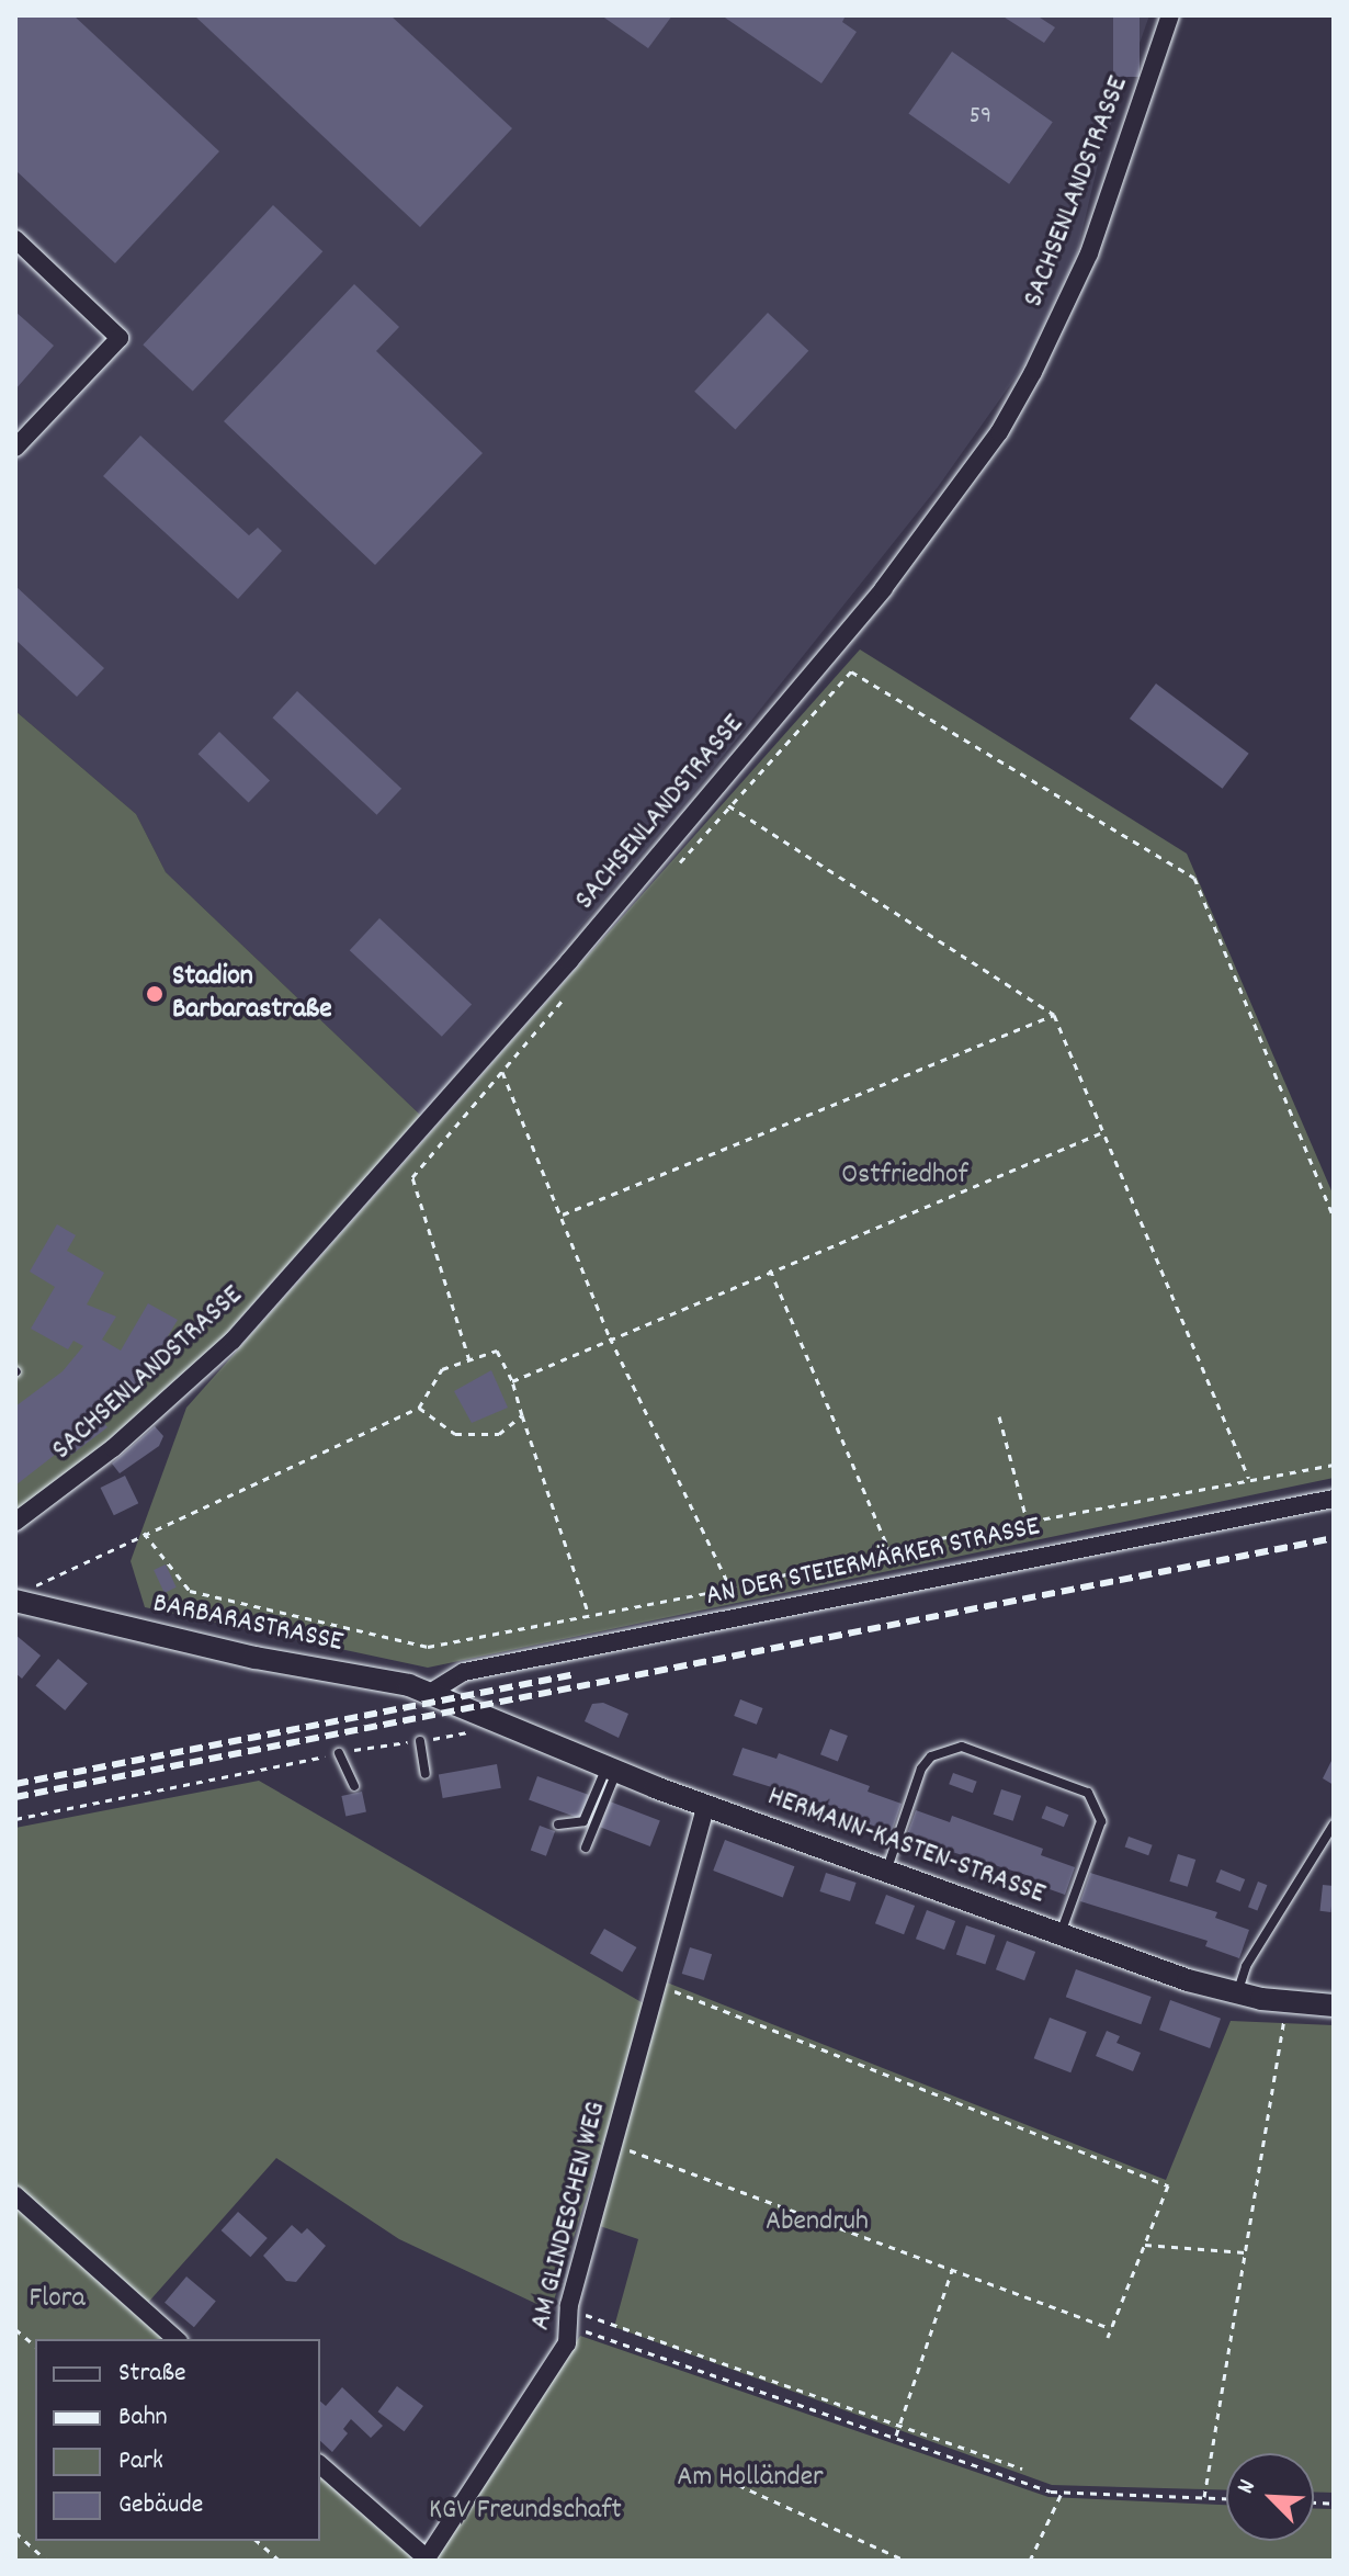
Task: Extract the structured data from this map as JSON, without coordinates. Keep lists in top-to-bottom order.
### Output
{
  "streets": {
    "street": [
      "SACHSENLANDSTRASSE",
      "AN DER STEIERMÄRKER STRASSE",
      "BARBARASTRASSE",
      "HERMANN-KASTEN-STRASSE",
      "AM GLINDESCHEN WEG"
    ]
  },
  "crossings": [
    ["AN DER STEIERMÄRKER STRASSE", "BARBARASTRASSE"],
    ["BARBARASTRASSE", "HERMANN-KASTEN-STRASSE"],
    ["HERMANN-KASTEN-STRASSE", "AM GLINDESCHEN WEG"]
  ],
  "parks": [
    "Ostfriedhof",
    "Abendruh",
    "Flora",
    "Am Holländer",
    "KGV Freundschaft"
  ],
  "places": ["Stadion Barbarastraße"],
  "house_numbers": ["59"],
  "legend": [
    "Straße",
    "Bahn",
    "Park",
    "Gebäude"
  ],
  "north": "top left"
}
